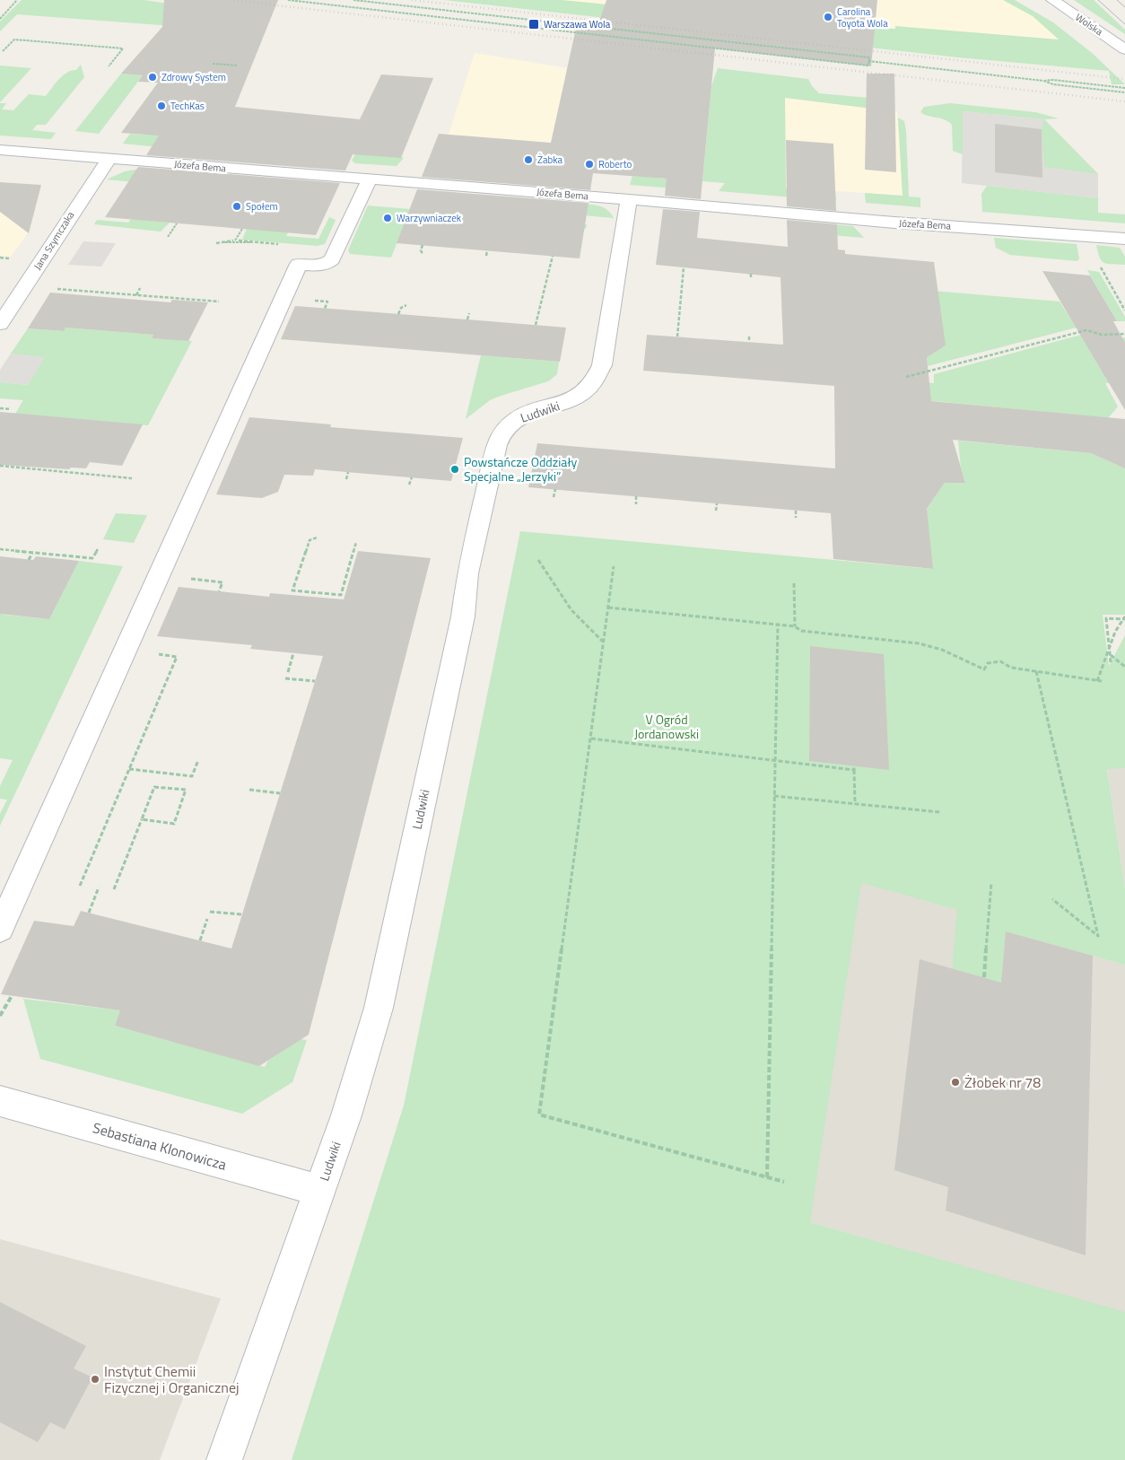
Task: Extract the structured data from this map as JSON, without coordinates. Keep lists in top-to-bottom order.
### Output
{
  "streets": {
    "street": [
      "Wolska",
      "Józefa Bema",
      "Jana Szymczaka",
      "Ludwiki",
      "Sebastiana Klonowicza"
    ]
  },
  "crossings": [
    ["Józefa Bema", "Jana Szymczaka"],
    ["Józefa Bema", "Ludwiki"],
    ["Ludwiki", "Sebastiana Klonowicza"]
  ],
  "parks": ["V Ogród Jordanowski"],
  "places": {
    "other": [
      "Carolina Toyota Wola",
      "Zdrowy System",
      "TechKas",
      "Żabka",
      "Roberto",
      "Społem",
      "Warzywniaczek",
      "Powstańcze Oddziały Specjalne „Jerzyki”",
      "Żłobek nr 78",
      "Instytut Chemii Fizycznej i Organicznej"
    ],
    "transit": ["Warszawa Wola"]
  }
}
